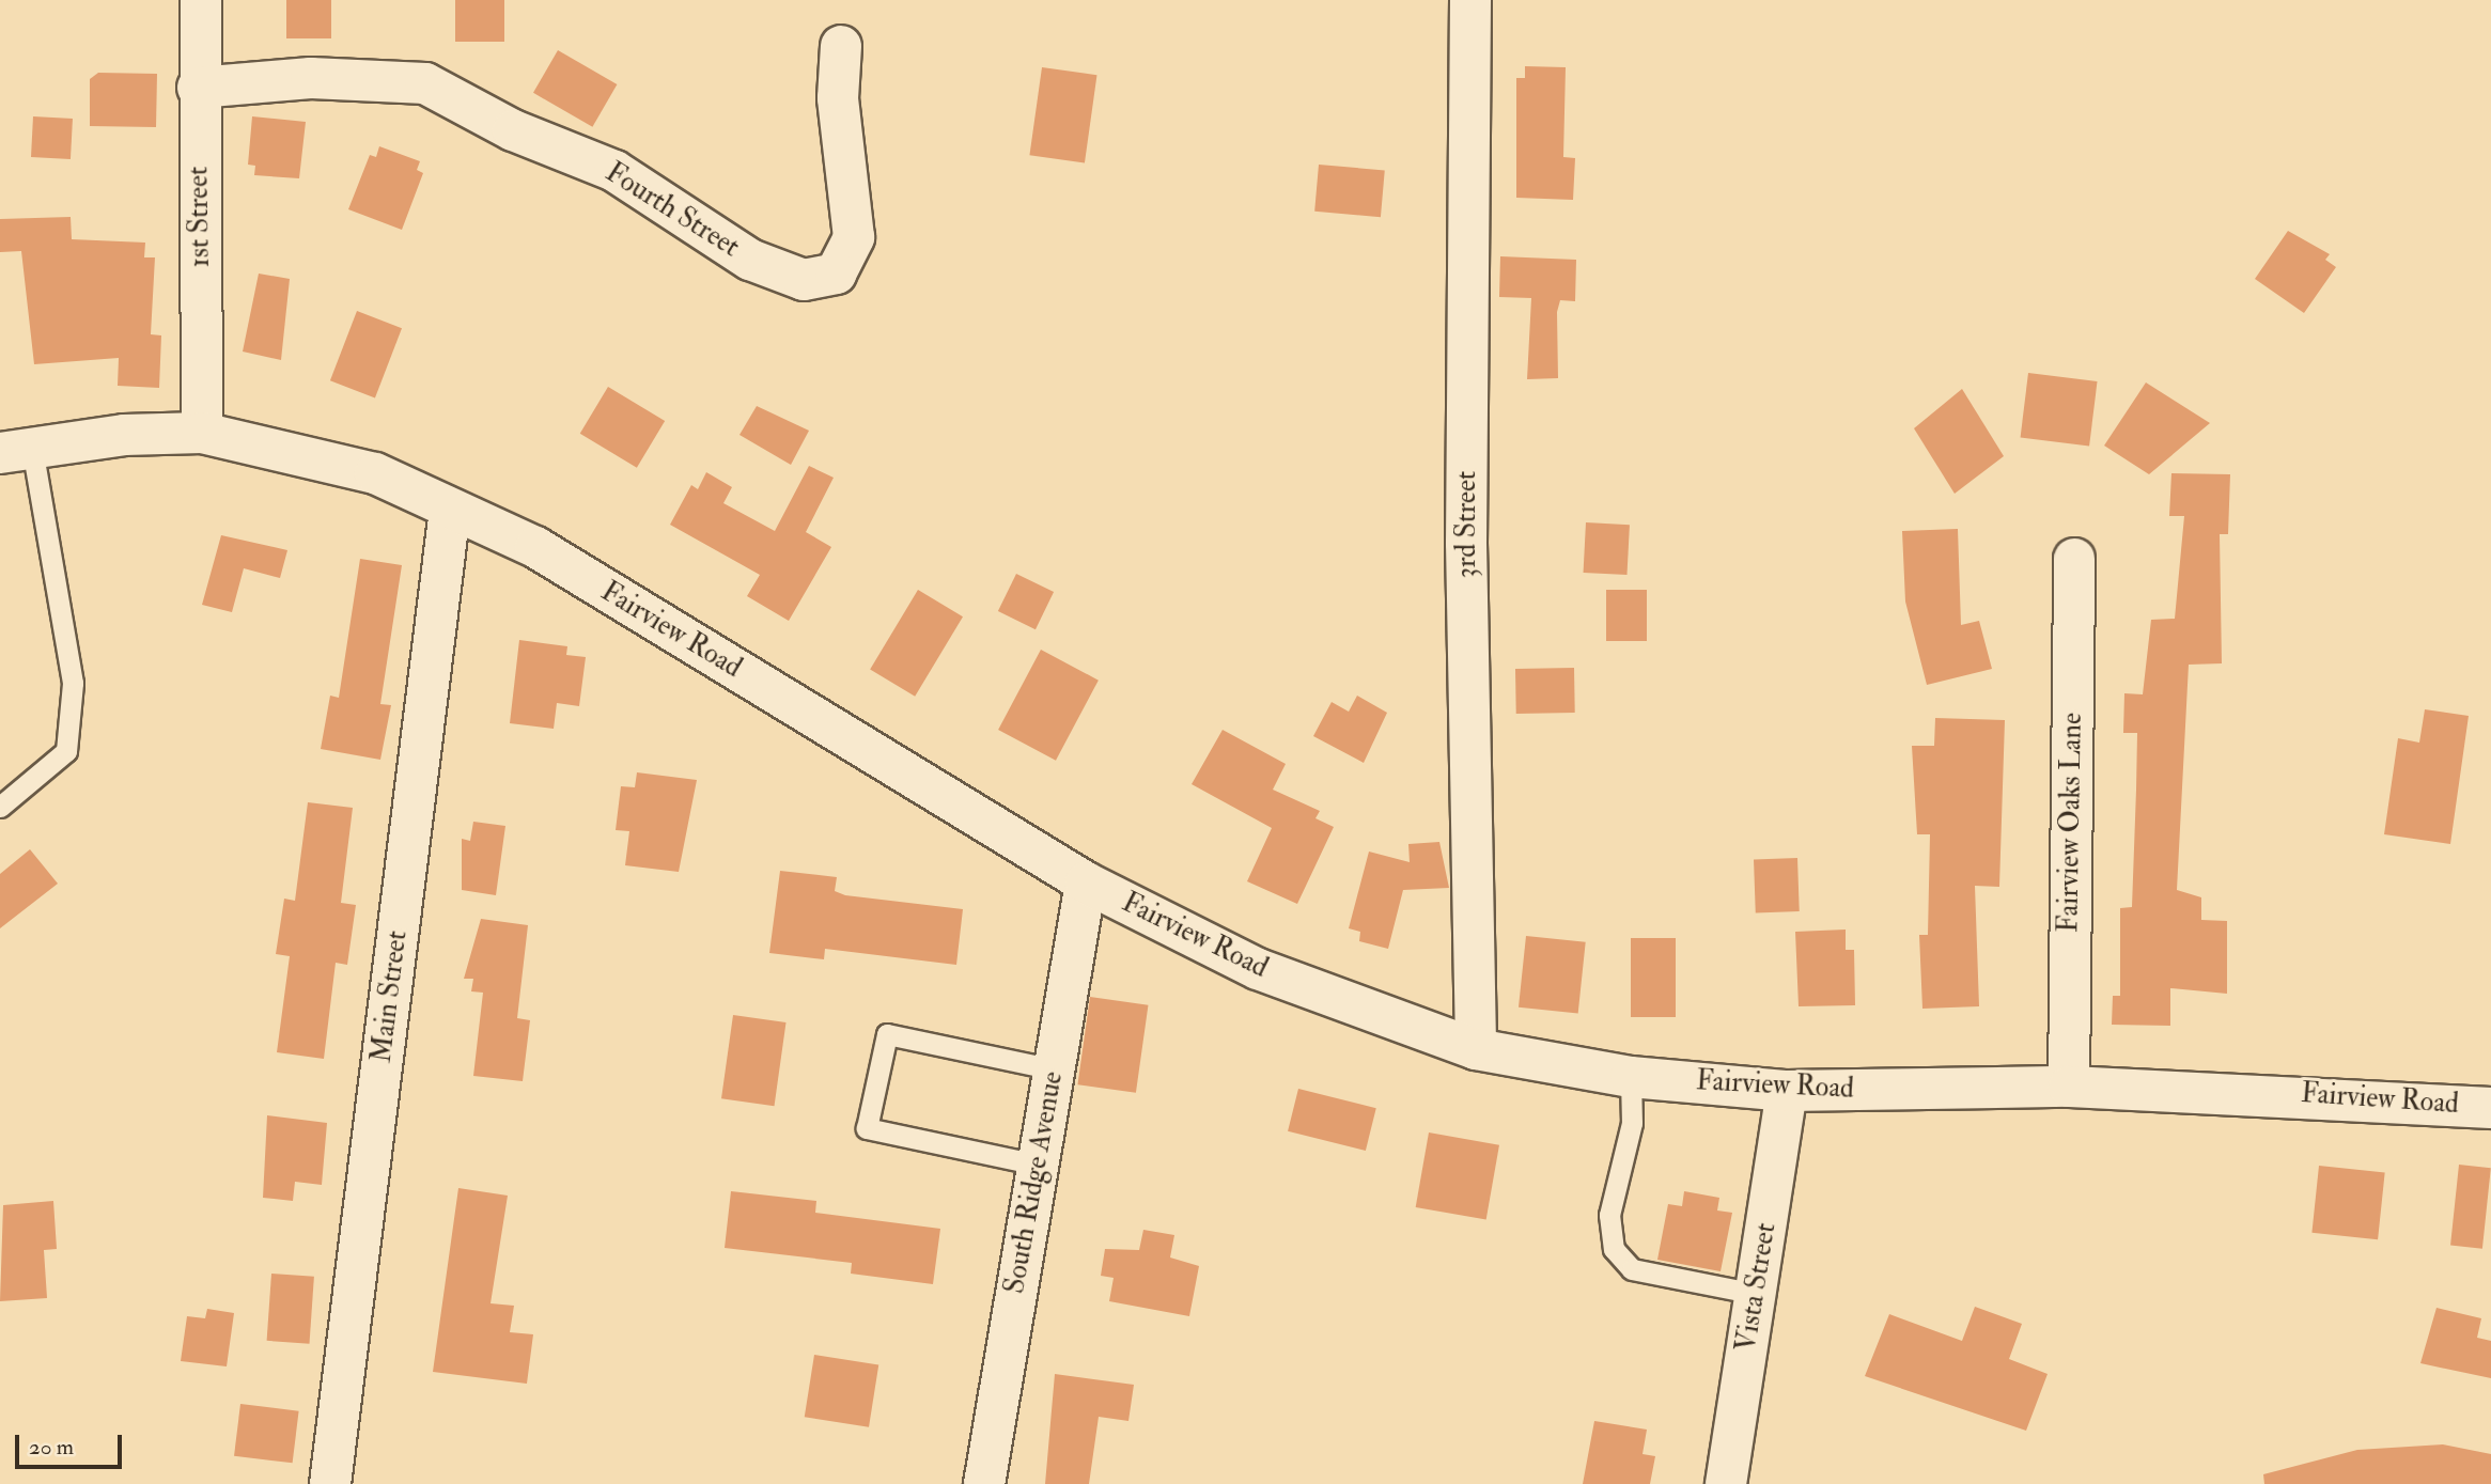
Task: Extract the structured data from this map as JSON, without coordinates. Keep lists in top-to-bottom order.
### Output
{
  "streets": {
    "street": [
      "Fourth Street",
      "1st Street",
      "3rd Street",
      "Fairview Road",
      "Fairview Oaks Lane",
      "Main Street",
      "South Ridge Avenue",
      "Vista Street"
    ]
  },
  "crossings": [
    ["Fourth Street", "1st Street"],
    ["1st Street", "Fairview Road"],
    ["3rd Street", "Fairview Road"],
    ["Fairview Road", "Fairview Oaks Lane"],
    ["Fairview Road", "Main Street"],
    ["Fairview Road", "South Ridge Avenue"],
    ["Fairview Road", "Vista Street"]
  ],
  "scale_bar": "20 m"
}
